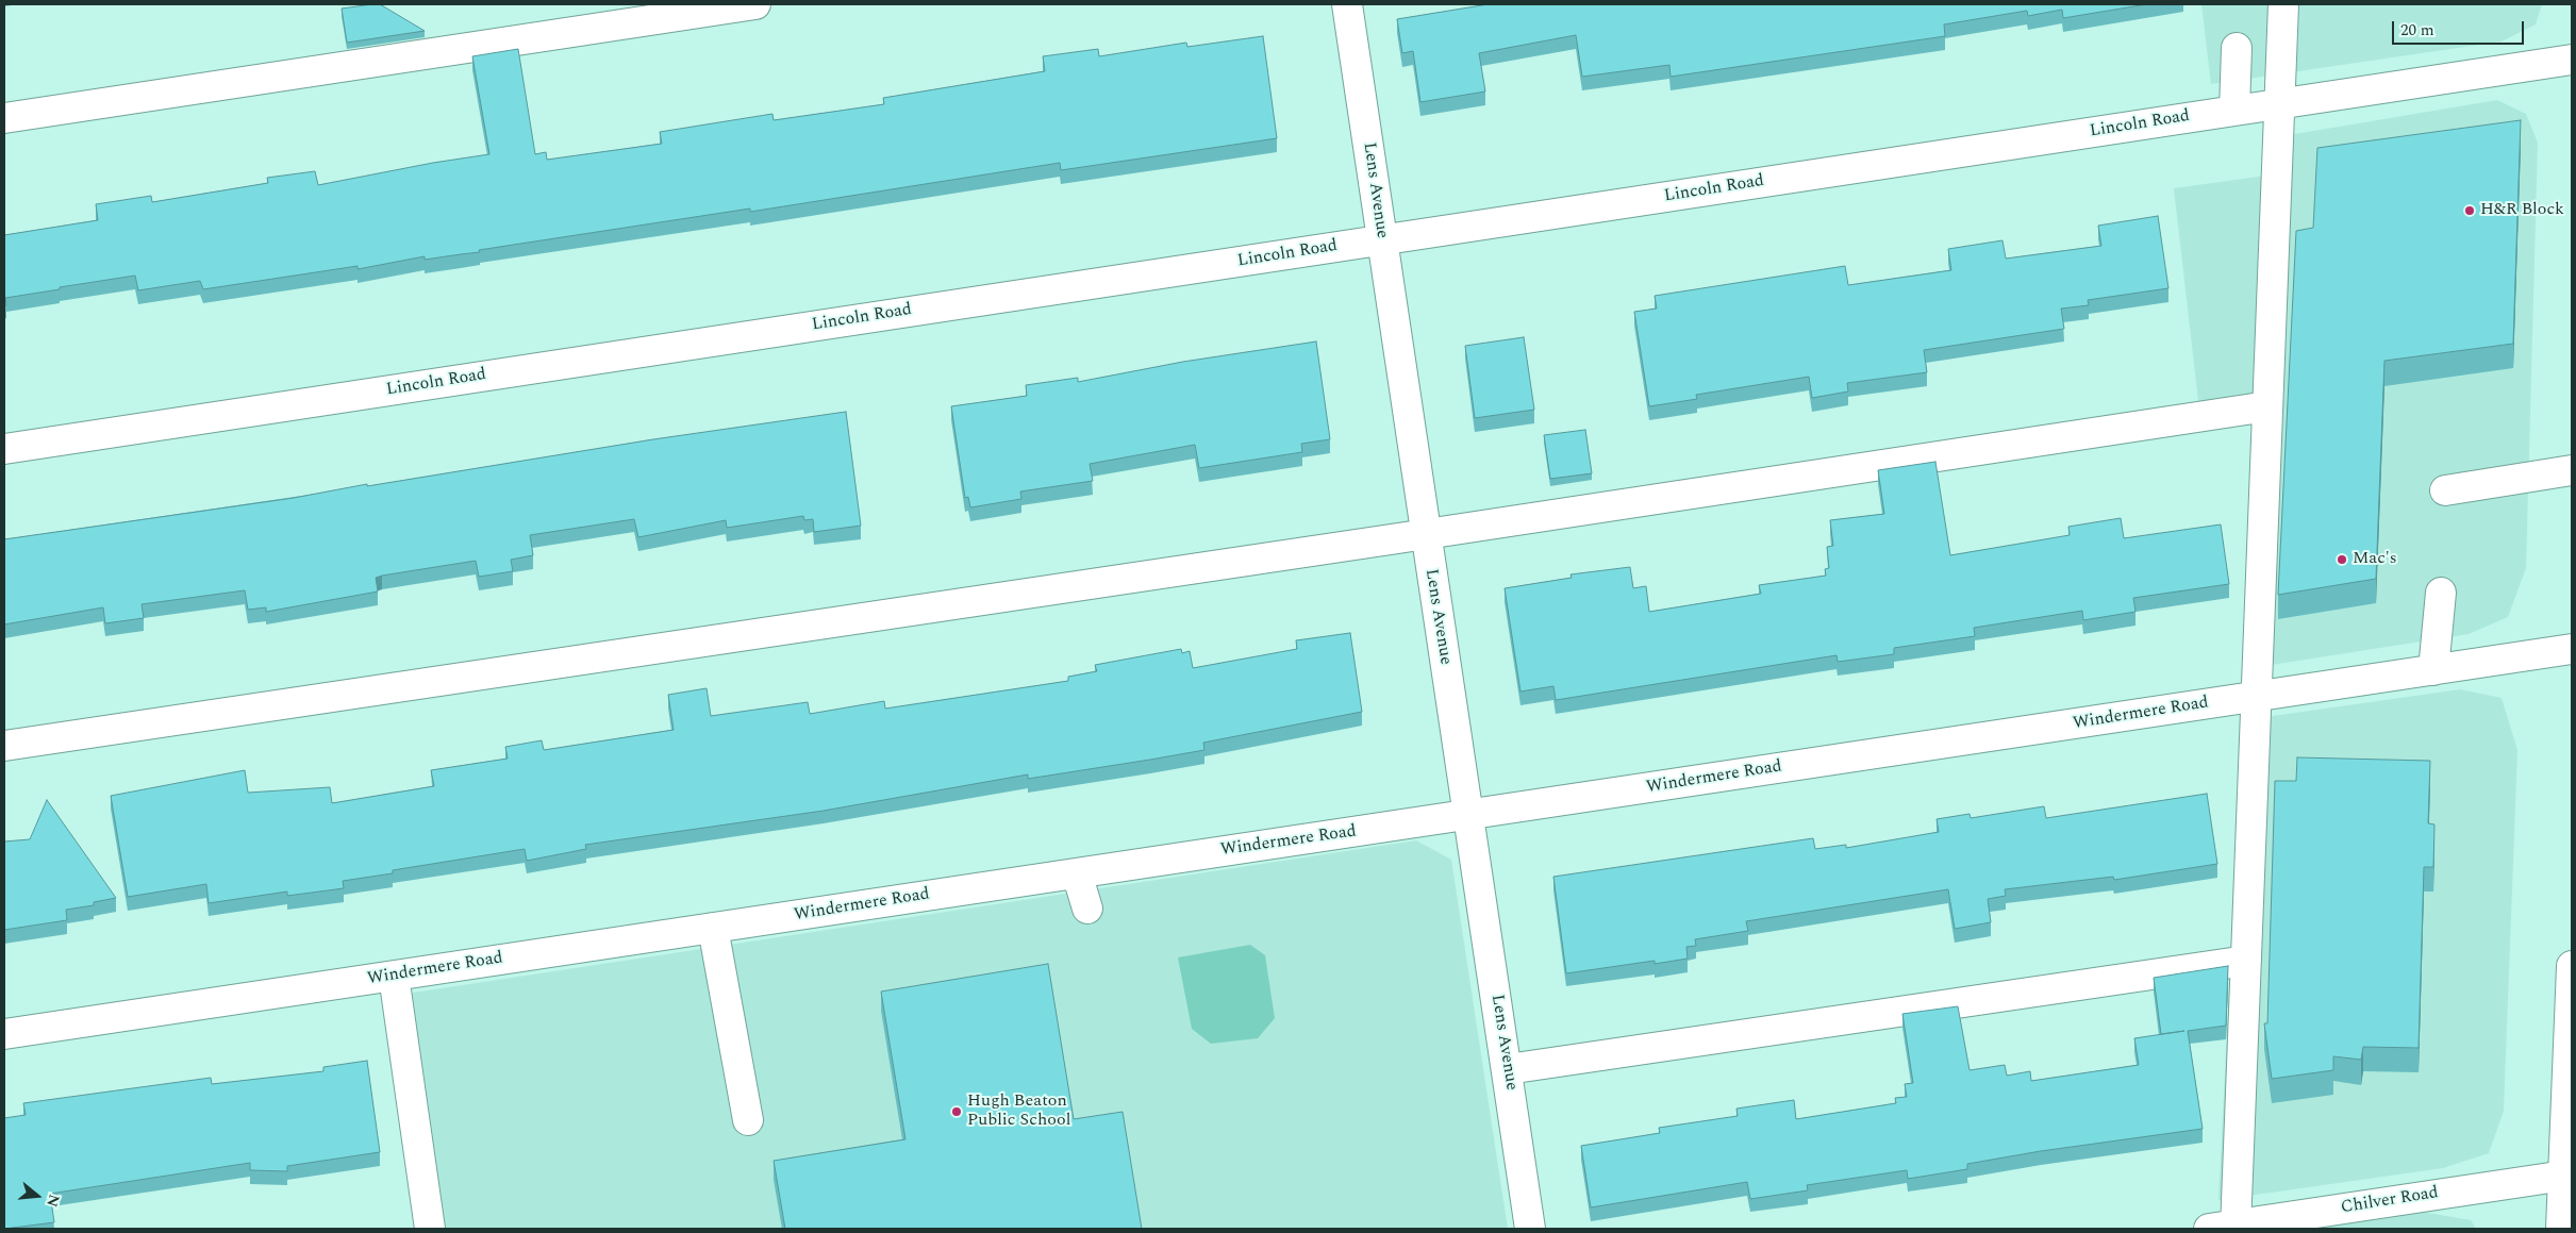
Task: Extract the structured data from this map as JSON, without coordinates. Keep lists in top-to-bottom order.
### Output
{
  "streets": {
    "street": [
      "Lincoln Road",
      "Lens Avenue",
      "Windermere Road",
      "Chilver Road"
    ]
  },
  "crossings": [
    ["Lincoln Road", "Lens Avenue"],
    ["Lens Avenue", "Windermere Road"]
  ],
  "places": ["H&R Block", "Mac's", "Hugh Beaton Public School"],
  "scale_bar": "20 m",
  "north": "right"
}
